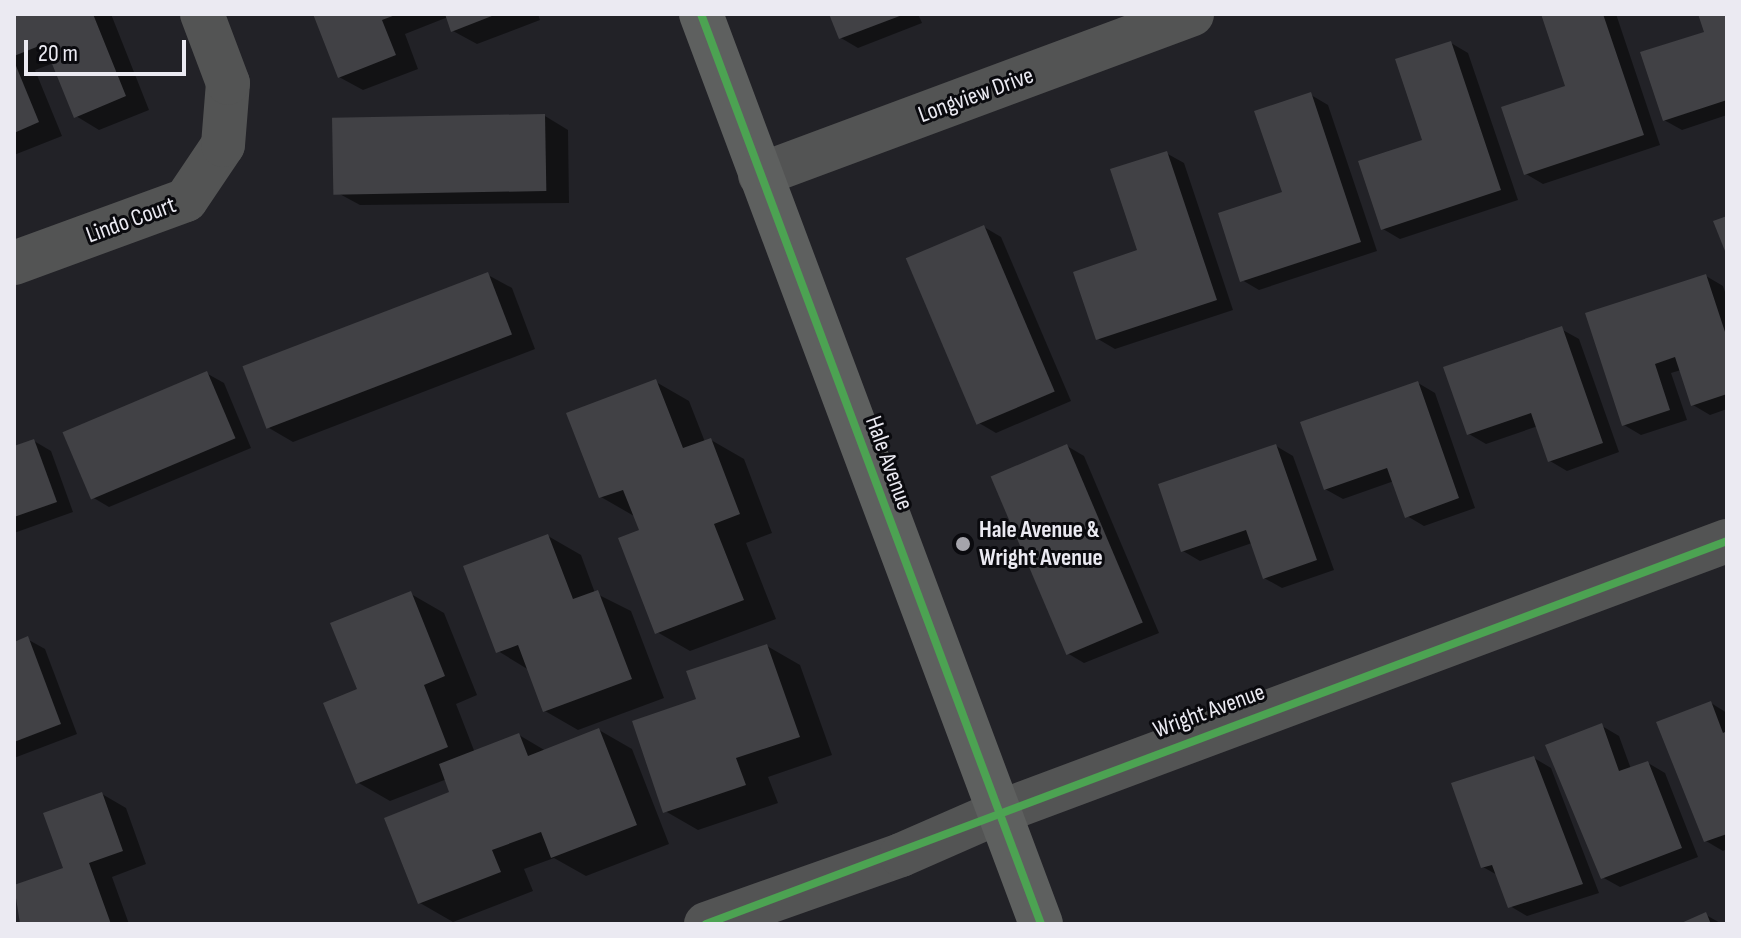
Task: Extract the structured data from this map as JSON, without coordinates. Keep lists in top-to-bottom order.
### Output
{
  "streets": {
    "main road": ["Hale Avenue"],
    "street": ["Longview Drive", "Lindo Court", "Wright Avenue"]
  },
  "crossings": [
    ["Longview Drive", "Hale Avenue"],
    ["Hale Avenue", "Wright Avenue"]
  ],
  "places": ["Hale Avenue & Wright Avenue"],
  "scale_bar": "20 m"
}
